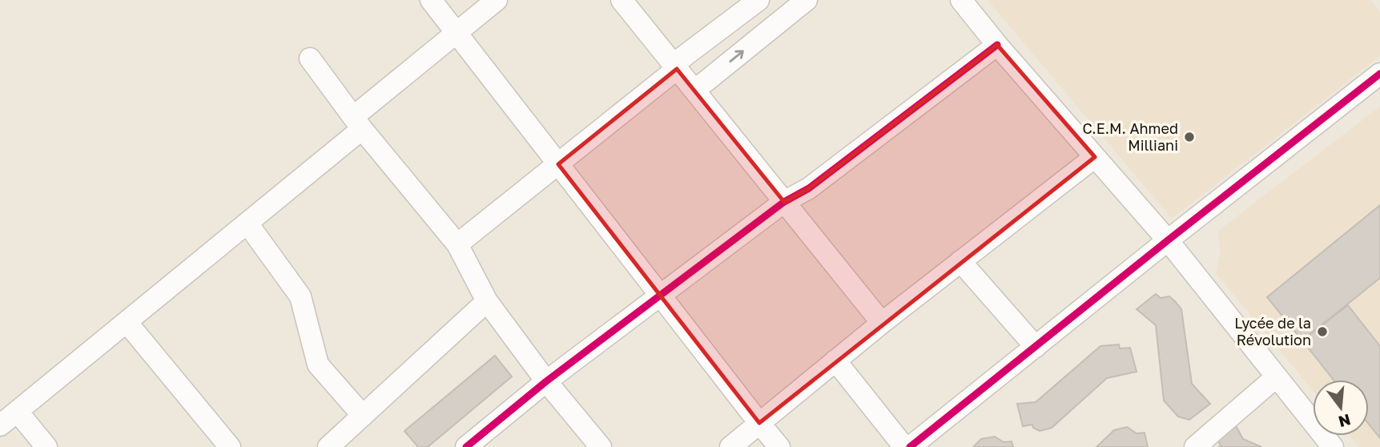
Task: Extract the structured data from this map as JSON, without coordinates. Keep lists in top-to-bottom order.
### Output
{
  "places": ["C.E.M. Ahmed Milliani", "Lycée de la Révolution"],
  "north": "bottom"
}
